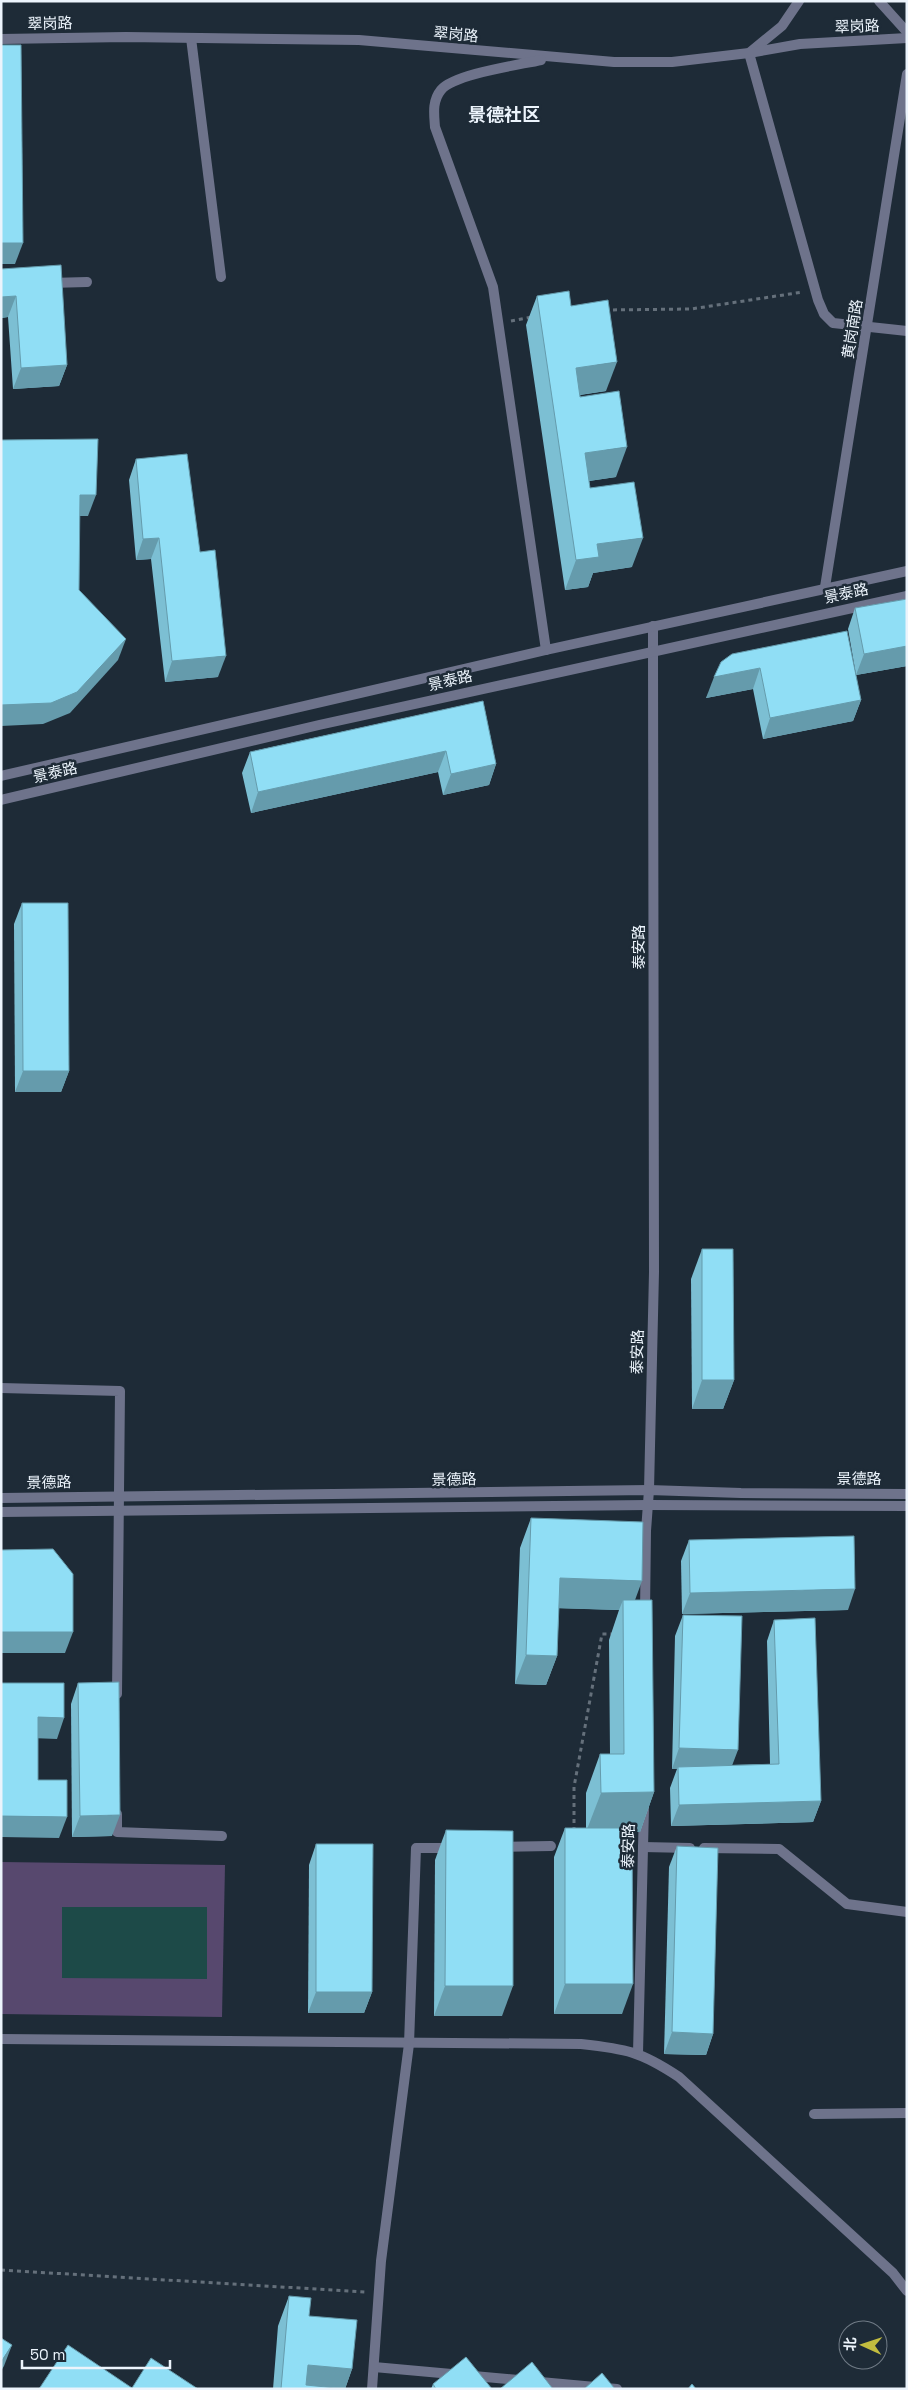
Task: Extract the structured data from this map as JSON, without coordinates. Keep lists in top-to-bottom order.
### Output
{
  "streets": {
    "street": [
      "翠岗路",
      "黄岗南路",
      "景泰路",
      "泰安路",
      "景德路"
    ]
  },
  "crossings": [
    ["景泰路", "泰安路"],
    ["泰安路", "景德路"]
  ],
  "districts": ["景德社区"],
  "scale_bar": "50 m",
  "north": "left"
}
